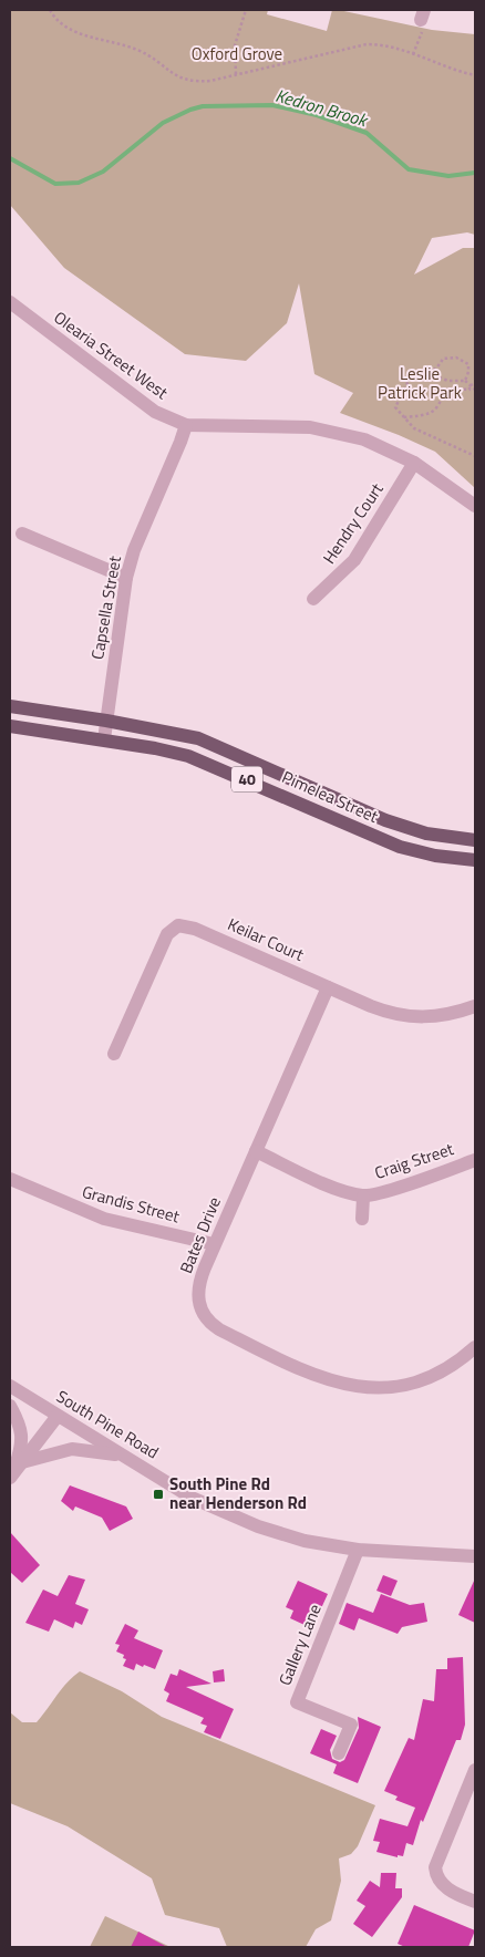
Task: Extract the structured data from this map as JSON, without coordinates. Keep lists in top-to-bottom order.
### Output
{
  "streets": {
    "main road": ["40", "Pimelea Street"],
    "street": [
      "Olearia Street West",
      "Hendry Court",
      "Capsella Street",
      "Keilar Court",
      "Craig Street",
      "Grandis Street",
      "Bates Drive",
      "South Pine Road",
      "Gallery Lane"
    ]
  },
  "crossings": [
    ["Olearia Street West", "Hendry Court"],
    ["Olearia Street West", "Capsella Street"],
    ["Capsella Street", "Pimelea Street"],
    ["Keilar Court", "Bates Drive"],
    ["Craig Street", "Bates Drive"],
    ["Grandis Street", "Bates Drive"],
    ["South Pine Road", "Gallery Lane"]
  ],
  "water": ["Kedron Brook"],
  "parks": ["Oxford Grove", "Leslie Patrick Park"],
  "places": {
    "transit": ["South Pine Rd near Henderson Rd"]
  }
}
